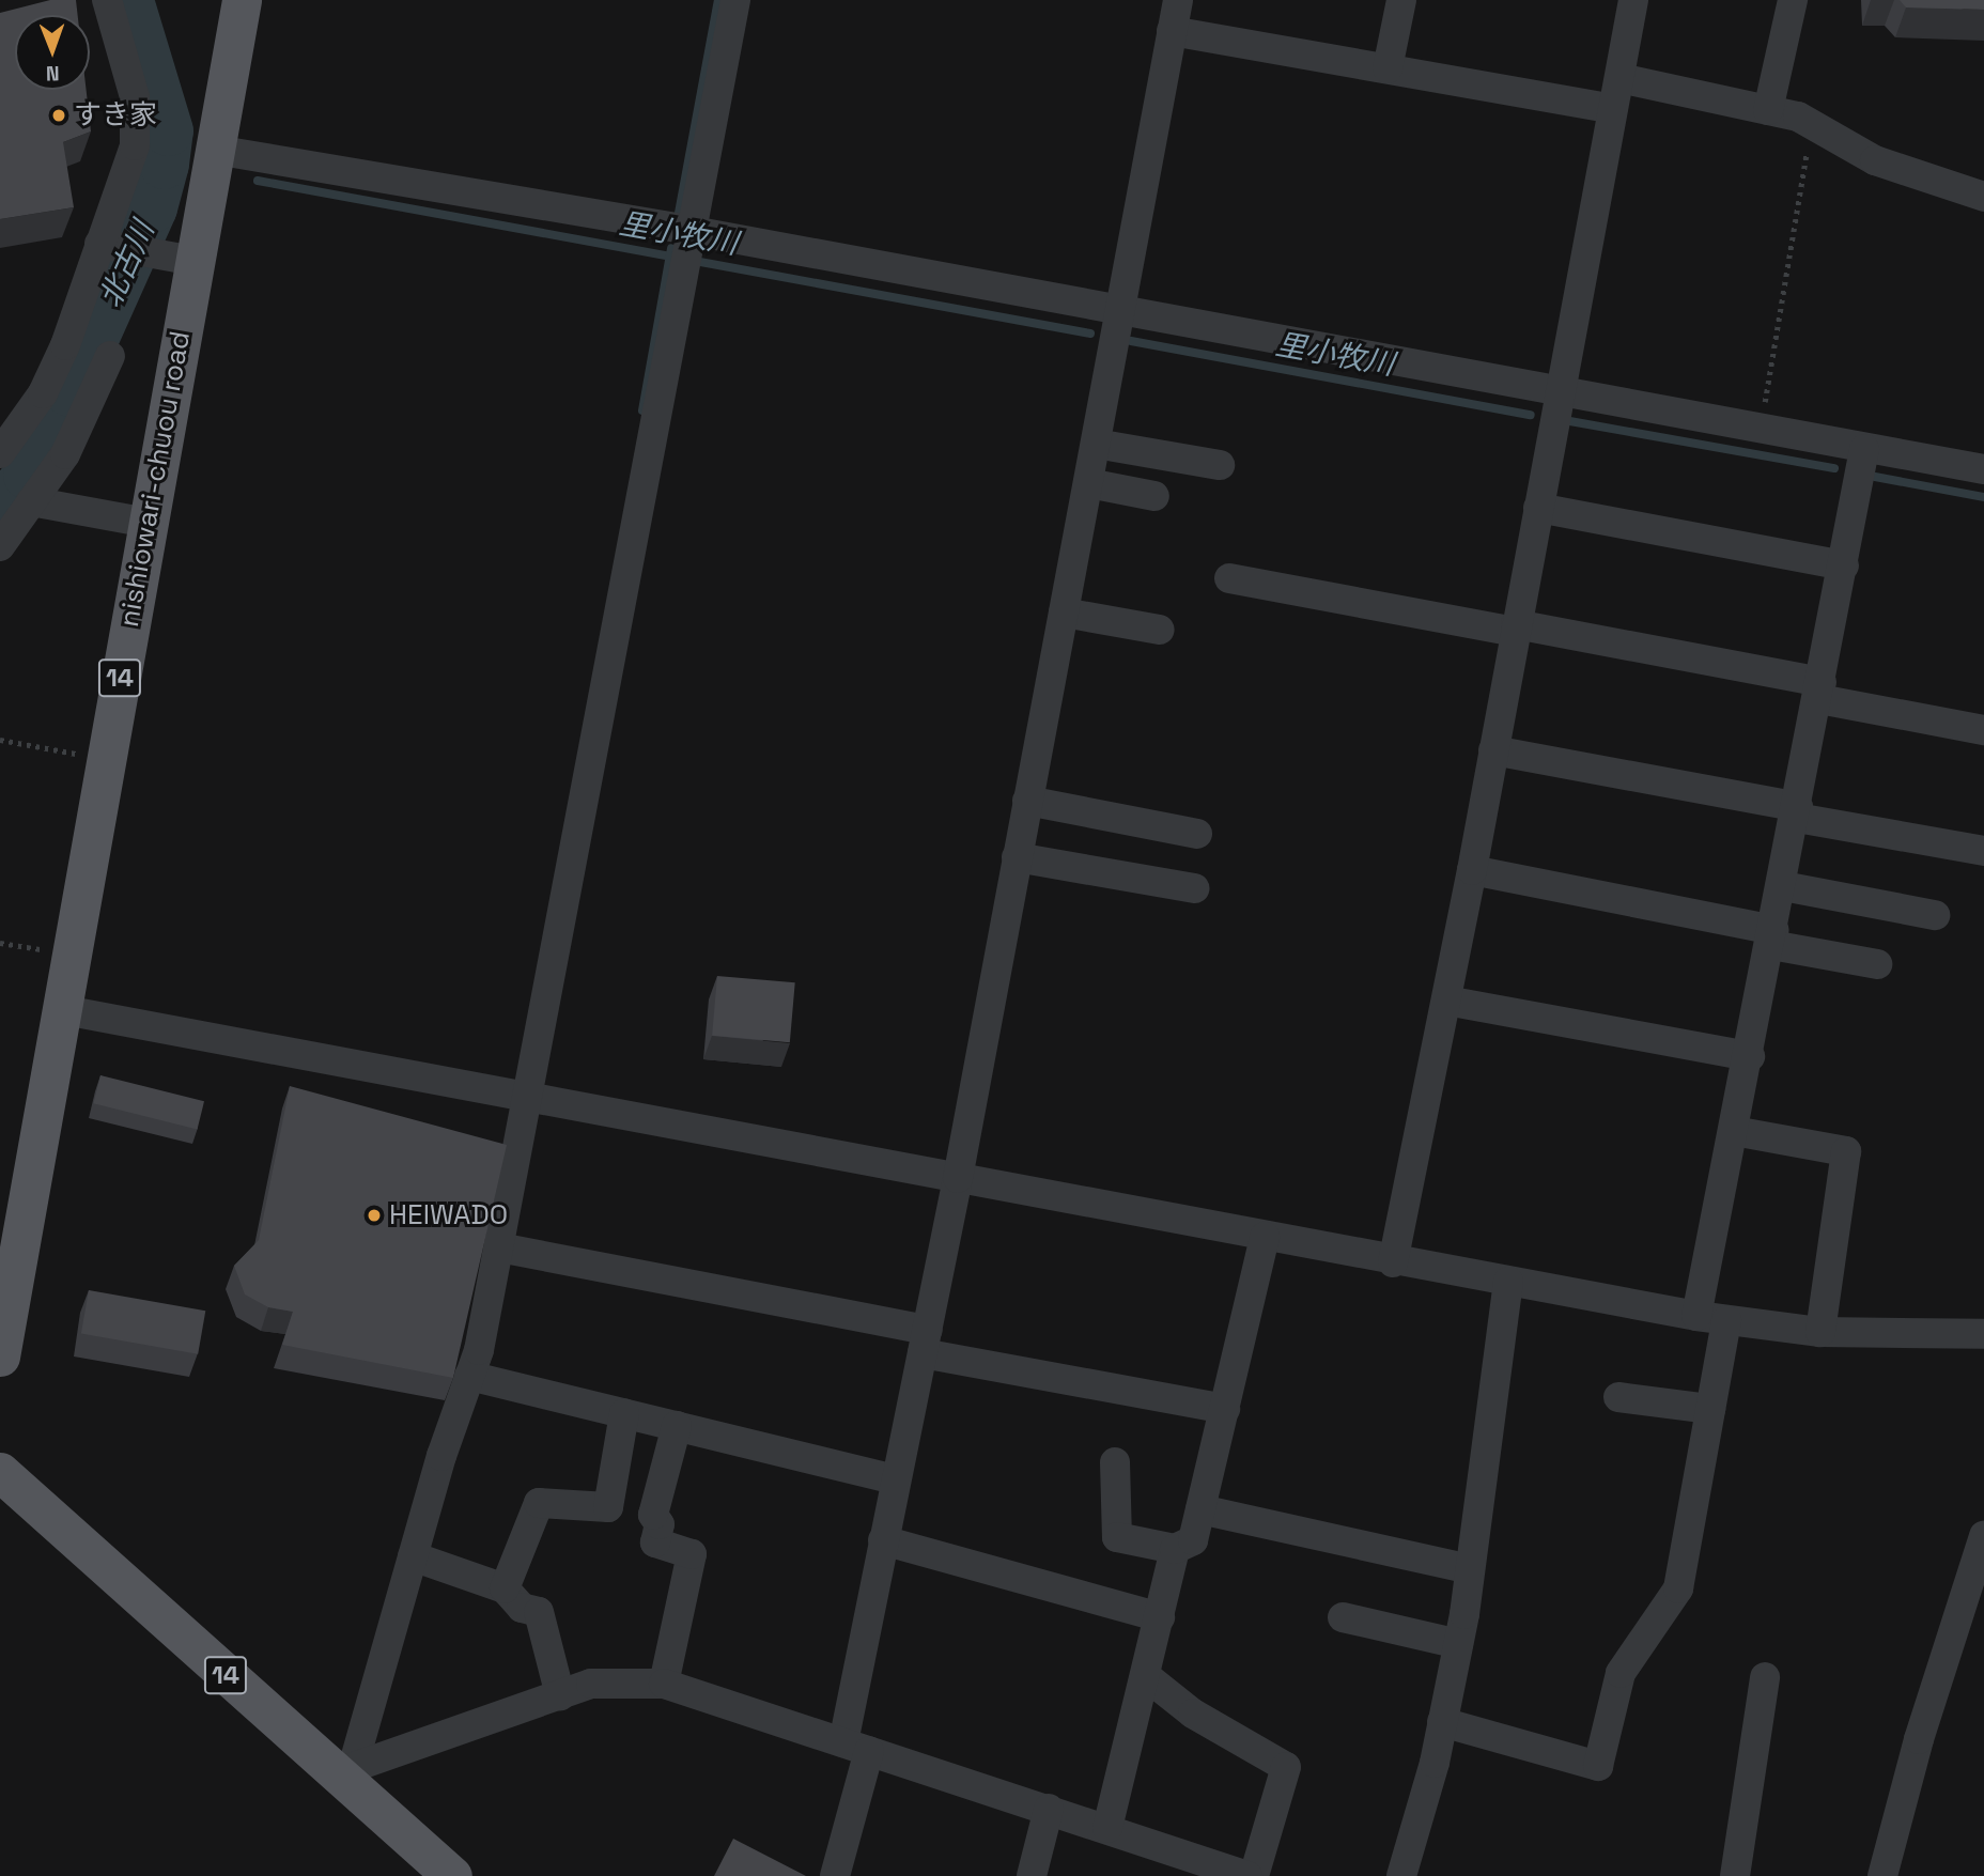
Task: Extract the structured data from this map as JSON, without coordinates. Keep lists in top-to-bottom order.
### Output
{
  "streets": {
    "main road": ["nishiowari-chuou road", "14"]
  },
  "water": ["里小牧川", "北古川"],
  "places": ["すき家", "HEIWADO"],
  "north": "bottom"
}
